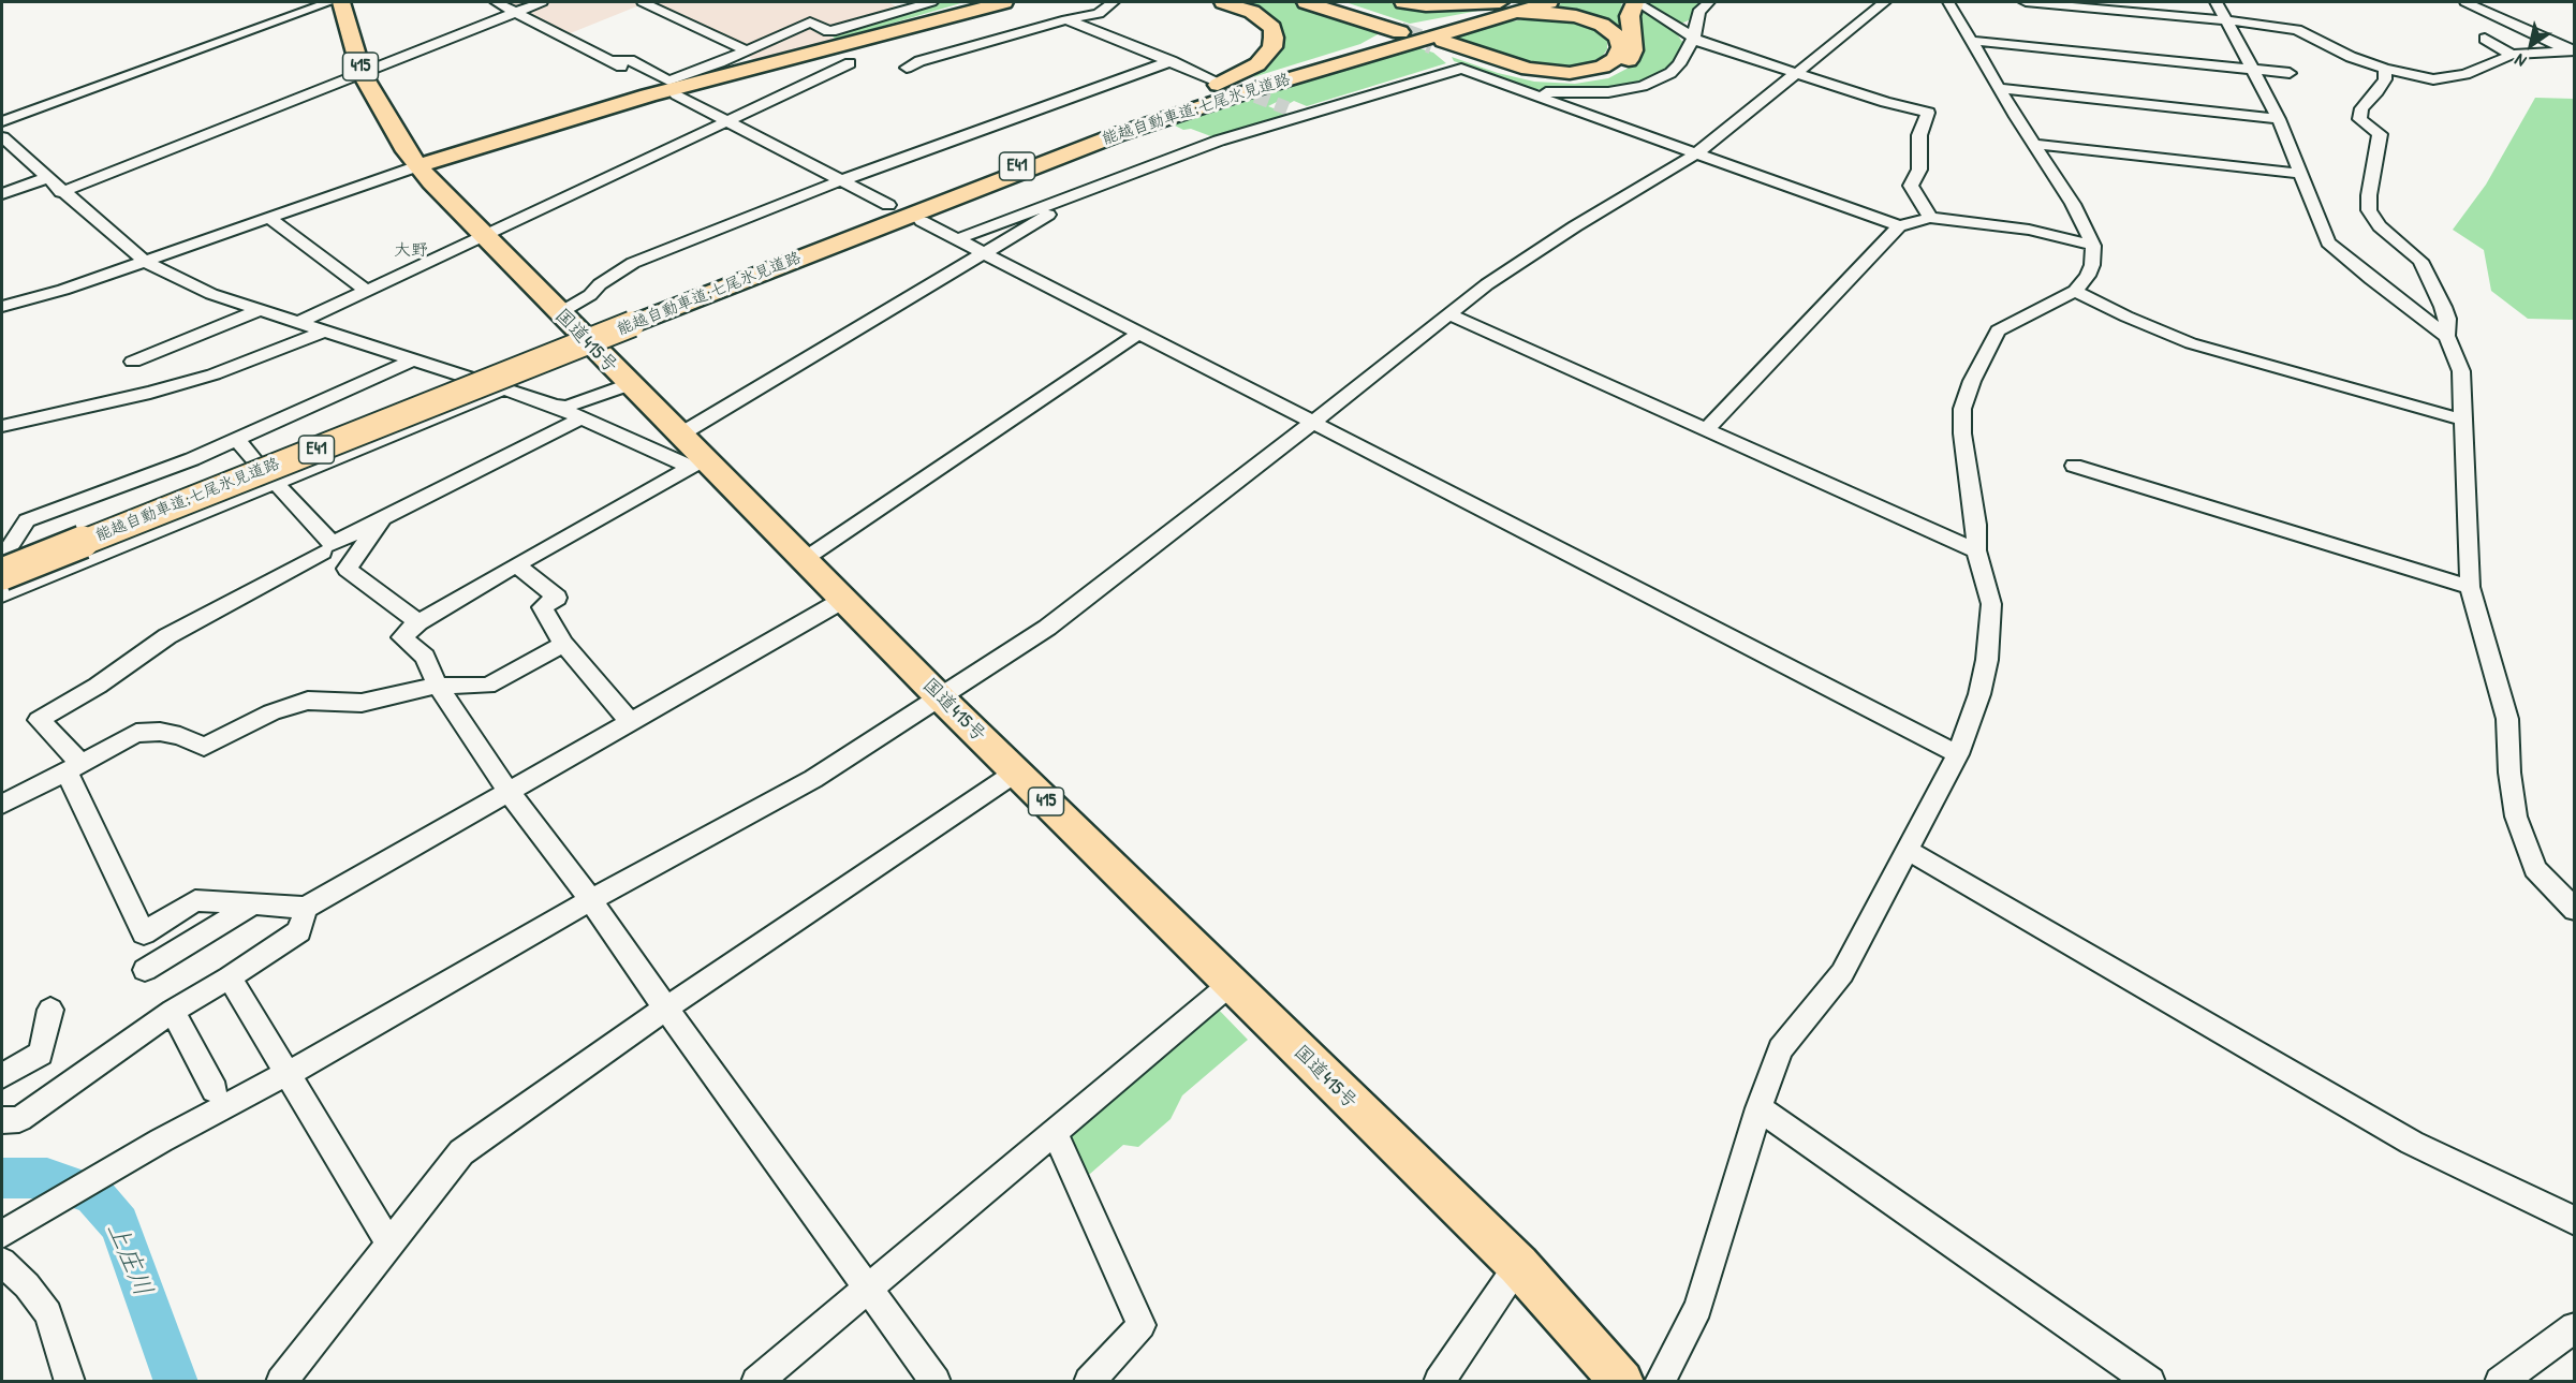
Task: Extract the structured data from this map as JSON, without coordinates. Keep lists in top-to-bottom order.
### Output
{
  "streets": {
    "highway": [
      "415",
      "能越自動車道;七尾氷見道路",
      "E41",
      "国道415号"
    ]
  },
  "crossings": [
    ["能越自動車道;七尾氷見道路", "E41"]
  ],
  "districts": ["大野"],
  "water": ["上庄川"],
  "north": "bottom left"
}
